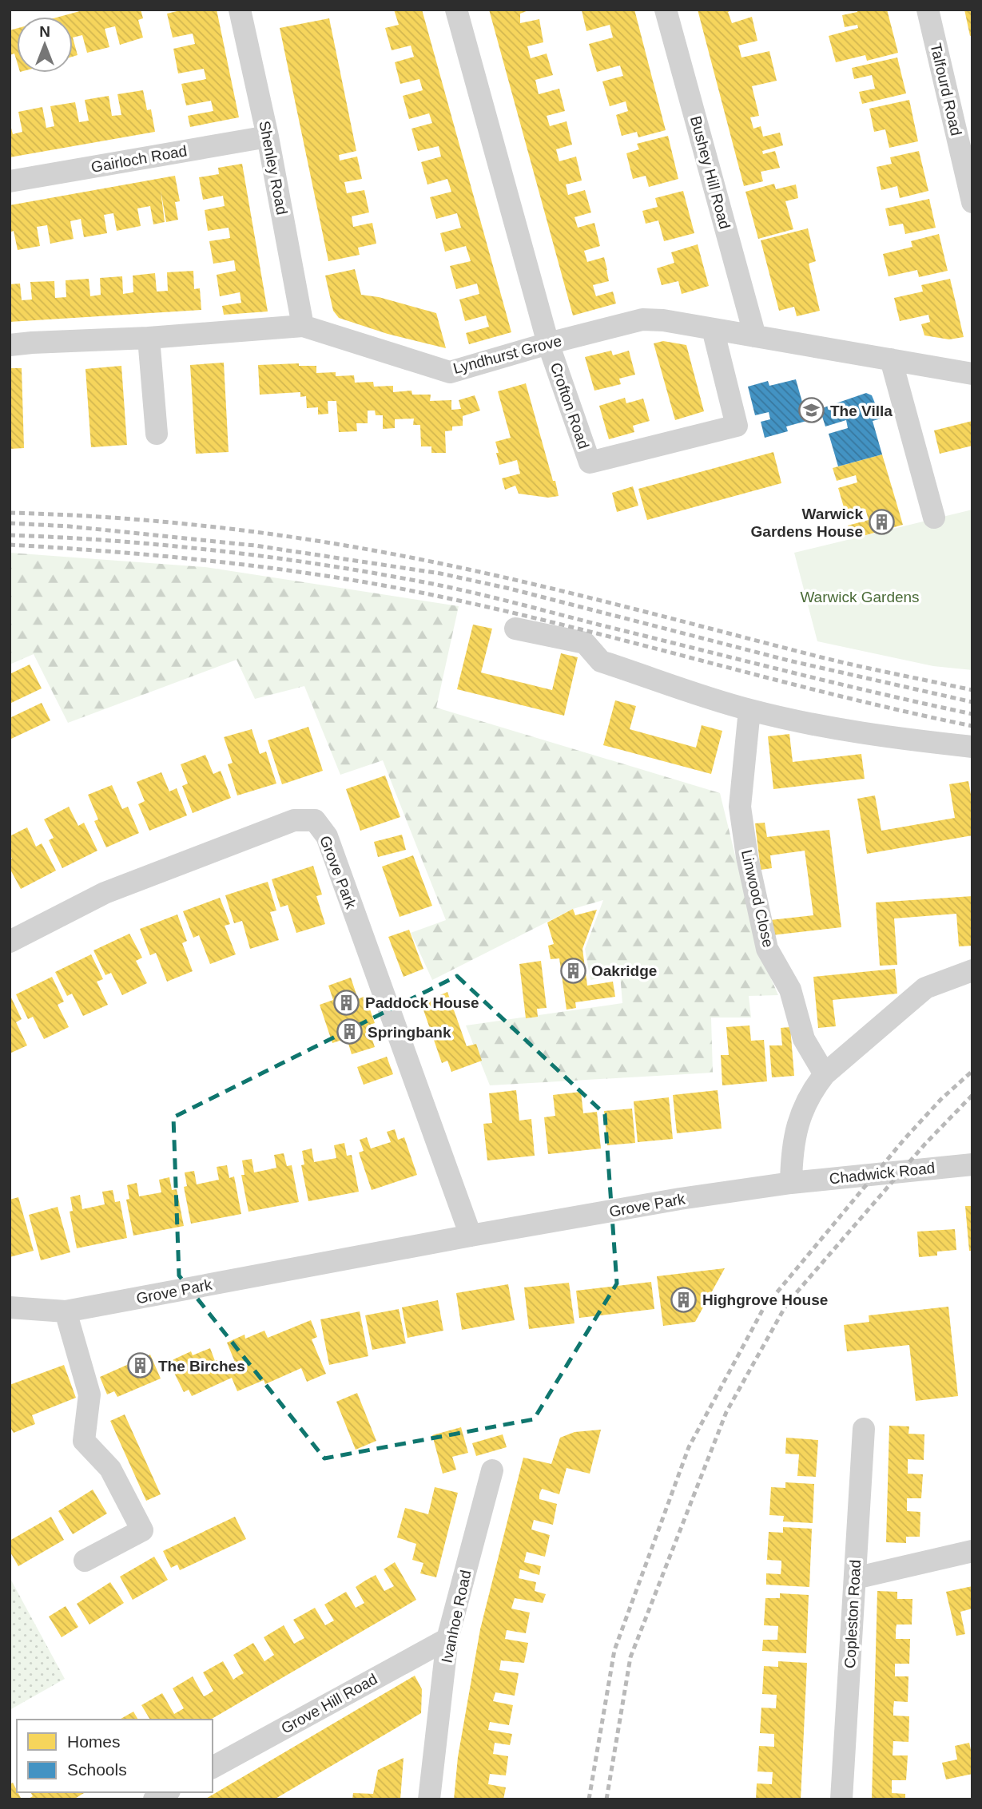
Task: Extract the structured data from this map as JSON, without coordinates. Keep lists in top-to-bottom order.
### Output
{
  "streets": {
    "street": [
      "Talfourd Road",
      "Gairloch Road",
      "Shenley Road",
      "Bushey Hill Road",
      "Lyndhurst Grove",
      "Crofton Road",
      "Grove Park",
      "Linwood Close",
      "Chadwick Road",
      "Copleston Road",
      "Ivanhoe Road",
      "Grove Hill Road"
    ]
  },
  "crossings": [
    ["Gairloch Road", "Shenley Road"],
    ["Shenley Road", "Lyndhurst Grove"],
    ["Bushey Hill Road", "Lyndhurst Grove"],
    ["Lyndhurst Grove", "Crofton Road"],
    ["Grove Park", "Chadwick Road"],
    ["Ivanhoe Road", "Grove Hill Road"]
  ],
  "parks": ["Warwick Gardens"],
  "places": {
    "school or university": ["The Villa"],
    "building": [
      "Warwick Gardens House",
      "Oakridge",
      "Paddock House",
      "Springbank",
      "Highgrove House",
      "The Birches"
    ]
  },
  "legend": ["Homes", "Schools"],
  "north": "top"
}
